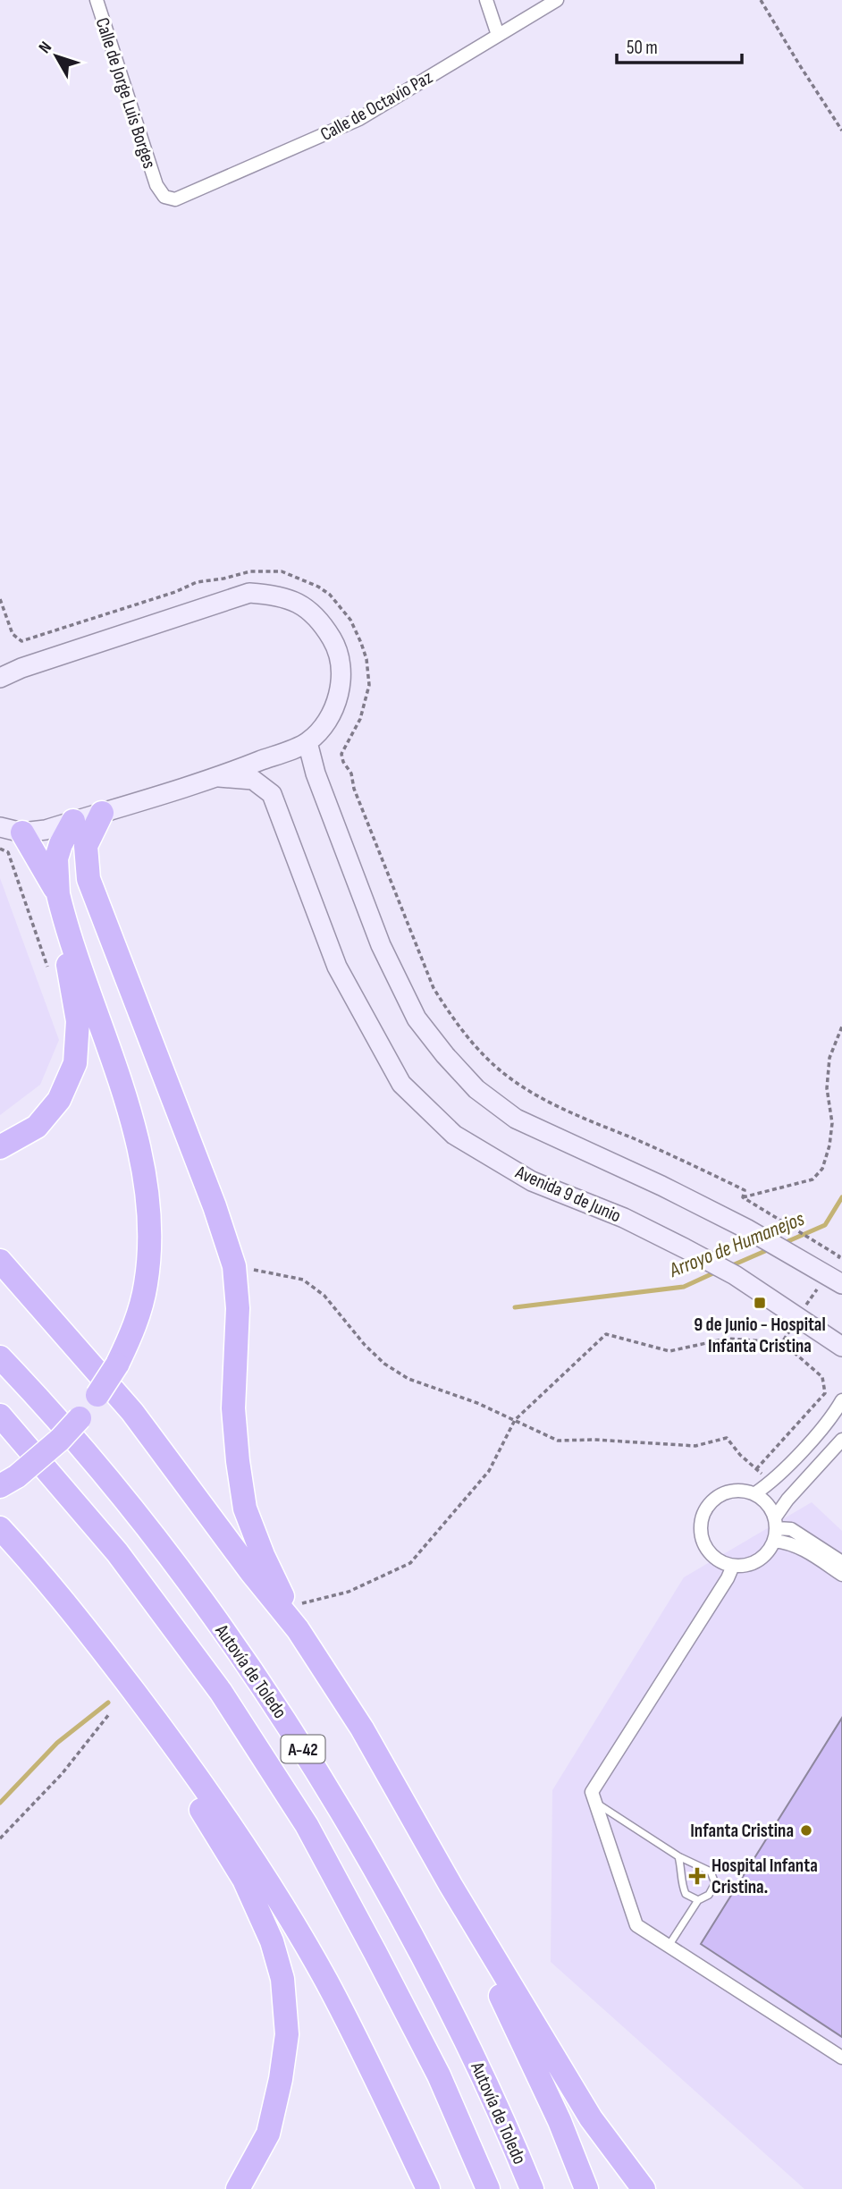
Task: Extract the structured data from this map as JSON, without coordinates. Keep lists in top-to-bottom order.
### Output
{
  "streets": {
    "highway": ["Autovía de Toledo", "A-42"],
    "main road": ["Avenida 9 de Junio"],
    "street": ["Calle de Jorge Luis Borges", "Calle de Octavio Paz"]
  },
  "crossings": [
    ["Calle de Jorge Luis Borges", "Calle de Octavio Paz"]
  ],
  "water": ["Arroyo de Humanejos"],
  "places": {
    "transit": ["9 de Junio - Hospital Infanta Cristina"],
    "other": ["Infanta Cristina"],
    "health": ["Hospital Infanta Cristina."]
  },
  "scale_bar": "50 m",
  "north": "top left"
}
